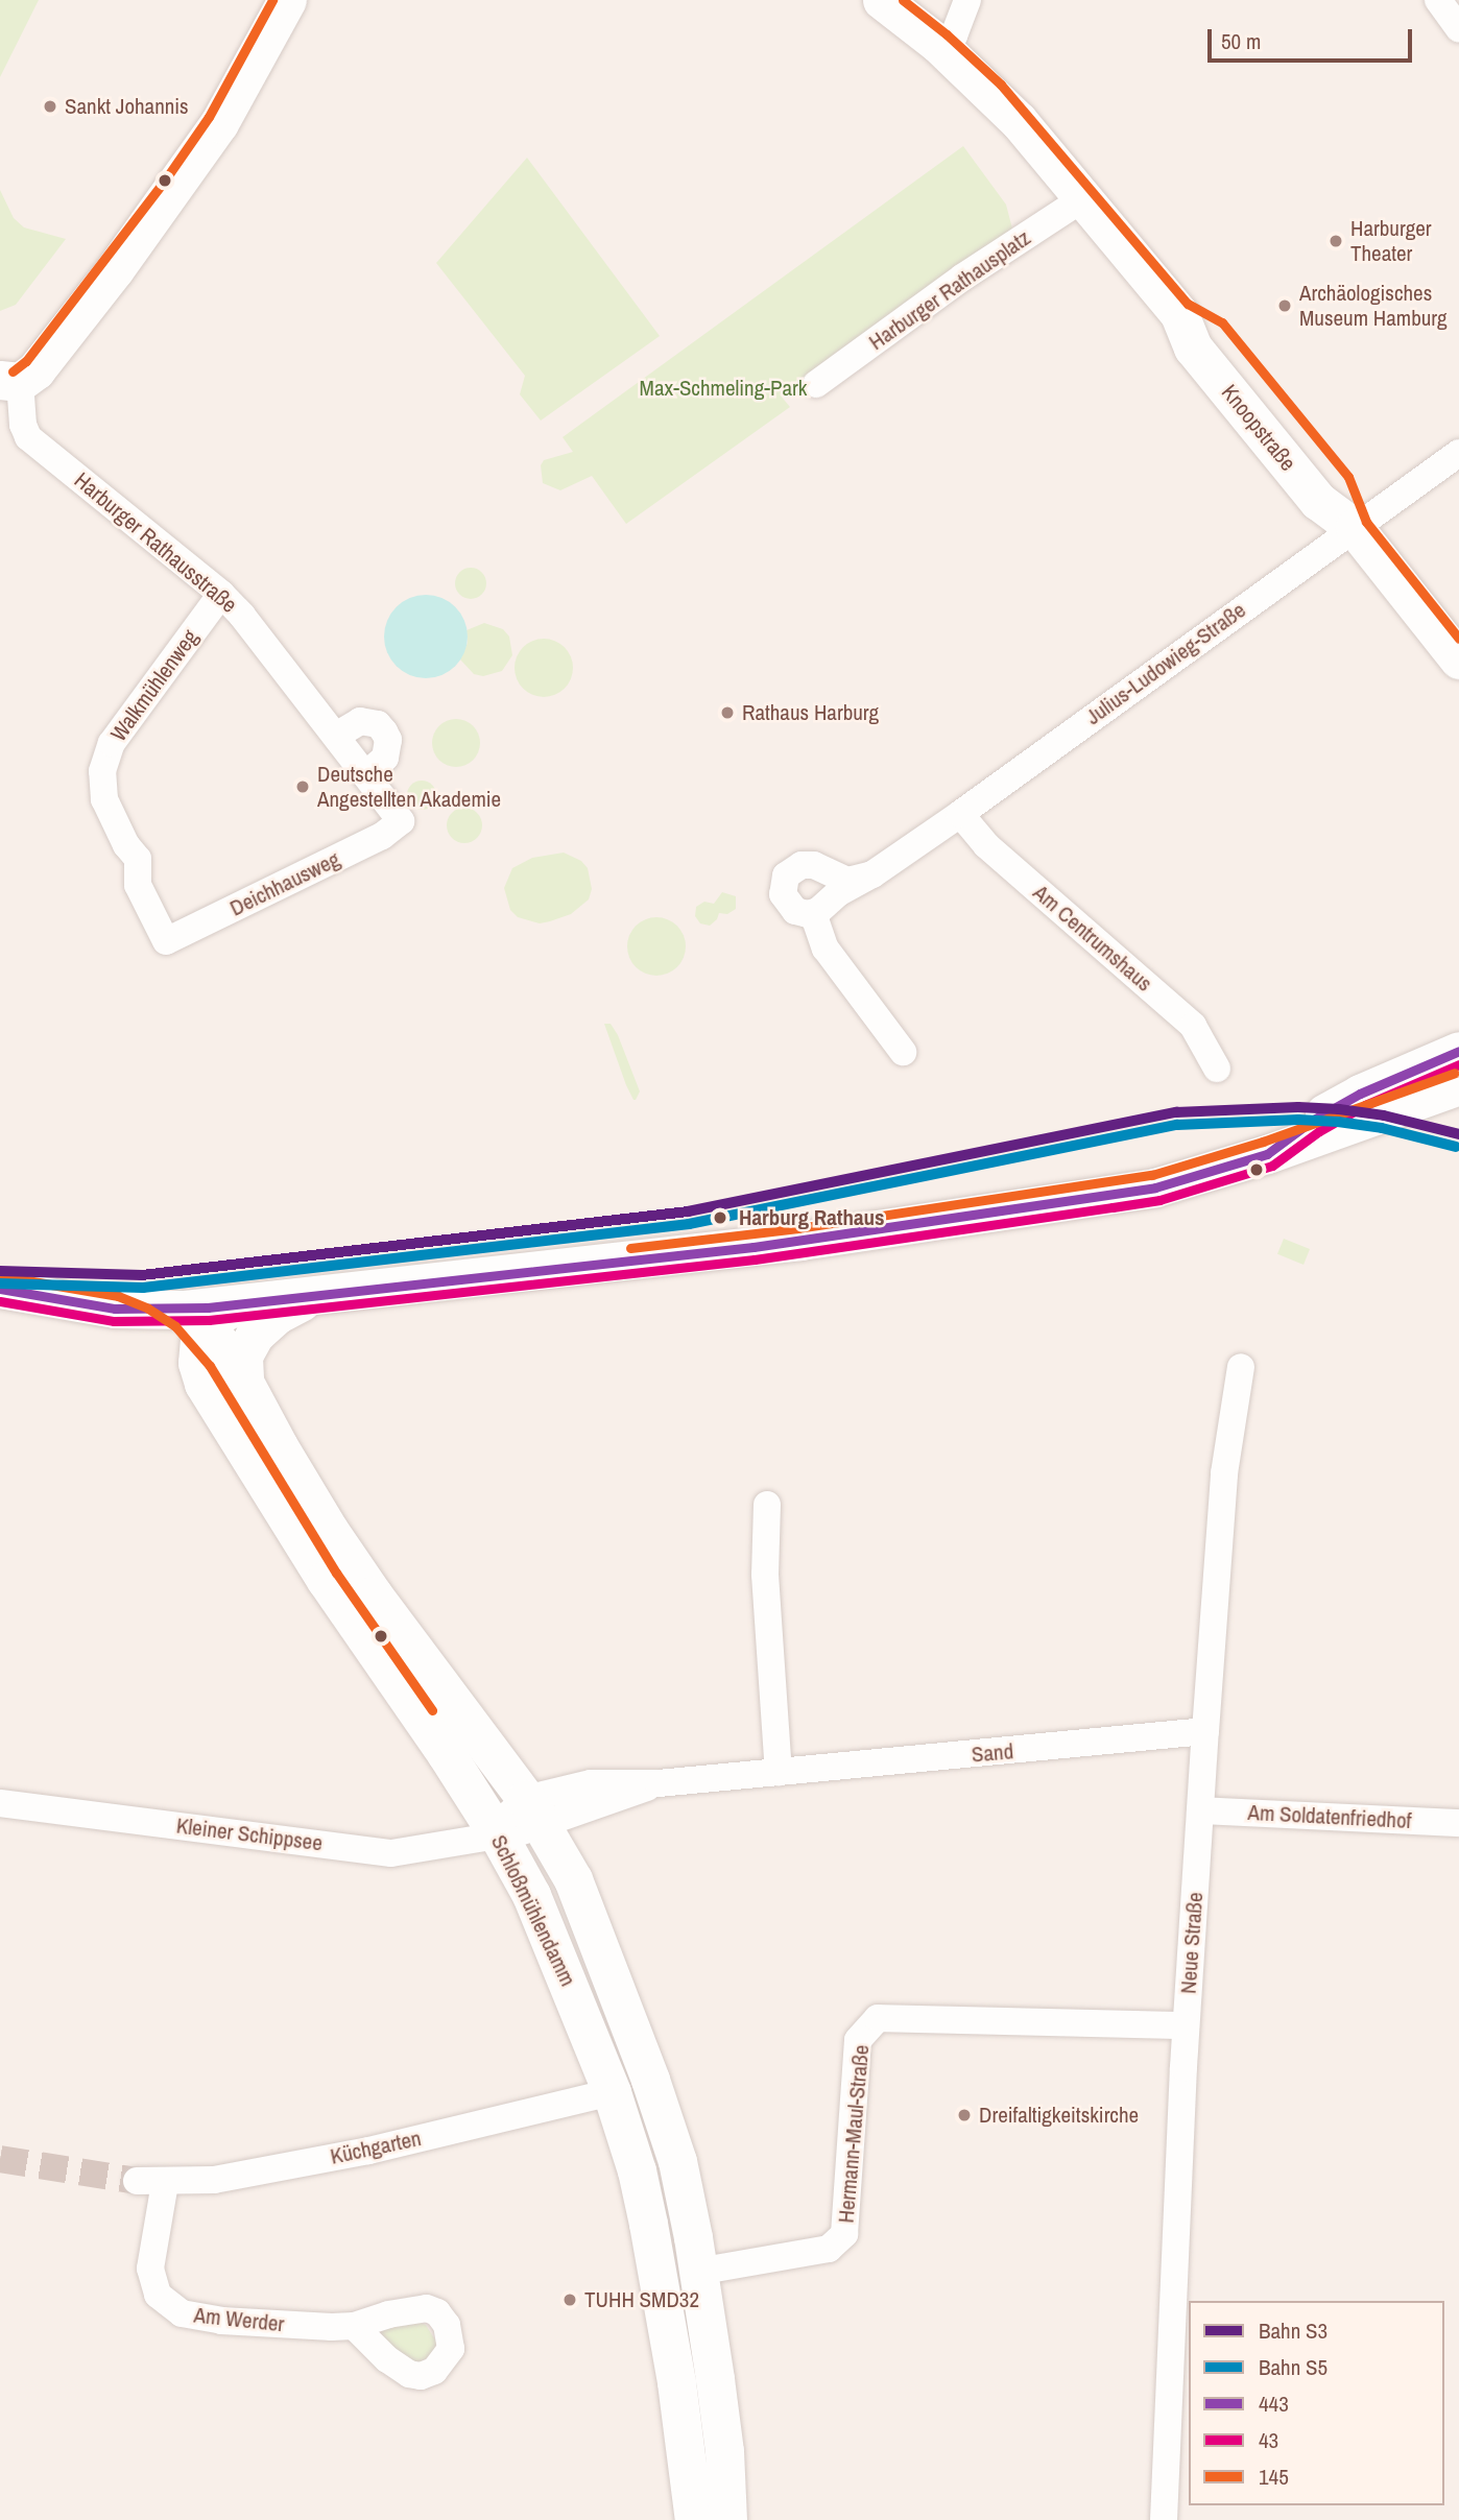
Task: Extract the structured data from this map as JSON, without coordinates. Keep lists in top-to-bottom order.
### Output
{
  "streets": {
    "main road": ["Knoopstraße", "Schloßmühlendamm"],
    "street": [
      "Harburger Rathausplatz",
      "Harburger Rathausstraße",
      "Julius-Ludowieg-Straße",
      "Walkmühlenweg",
      "Deichhausweg",
      "Am Centrumshaus",
      "Sand",
      "Am Soldatenfriedhof",
      "Kleiner Schippsee",
      "Neue Straße",
      "Hermann-Maul-Straße",
      "Küchgarten",
      "Am Werder"
    ]
  },
  "crossings": [
    ["Harburger Rathausplatz", "Knoopstraße"],
    ["Knoopstraße", "Julius-Ludowieg-Straße"],
    ["Harburger Rathausstraße", "Walkmühlenweg"],
    ["Harburger Rathausstraße", "Deichhausweg"],
    ["Julius-Ludowieg-Straße", "Am Centrumshaus"],
    ["Walkmühlenweg", "Deichhausweg"],
    ["Sand", "Kleiner Schippsee"],
    ["Sand", "Schloßmühlendamm"],
    ["Sand", "Neue Straße"],
    ["Am Soldatenfriedhof", "Neue Straße"],
    ["Kleiner Schippsee", "Schloßmühlendamm"],
    ["Schloßmühlendamm", "Hermann-Maul-Straße"],
    ["Schloßmühlendamm", "Küchgarten"],
    ["Neue Straße", "Hermann-Maul-Straße"],
    ["Küchgarten", "Am Werder"]
  ],
  "parks": ["Max-Schmeling-Park"],
  "places": [
    "Sankt Johannis",
    "Harburger Theater",
    "Archäologisches Museum Hamburg",
    "Rathaus Harburg",
    "Deutsche Angestellten Akademie",
    "Harburg Rathaus",
    "Dreifaltigkeitskirche",
    "TUHH SMD32"
  ],
  "lines": [
    "transit line 145",
    "transit line 443",
    "transit line 43",
    "rail line S3",
    "rail line S5"
  ],
  "legend": [
    "Bahn S3",
    "Bahn S5",
    "443",
    "43",
    "145"
  ],
  "scale_bar": "50 m"
}
